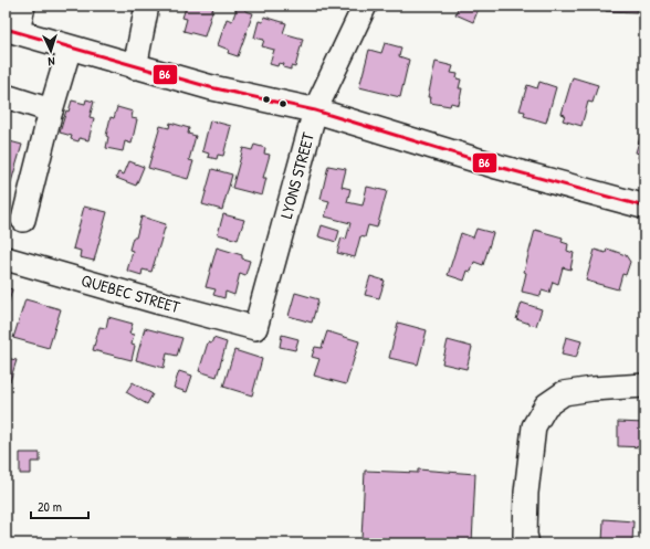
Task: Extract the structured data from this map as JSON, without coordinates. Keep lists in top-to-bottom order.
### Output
{
  "streets": {
    "street": ["LYONS STREET", "QUEBEC STREET"]
  },
  "crossings": [
    ["LYONS STREET", "QUEBEC STREET"]
  ],
  "lines": ["transit line B6"],
  "scale_bar": "20 m",
  "north": "bottom"
}
